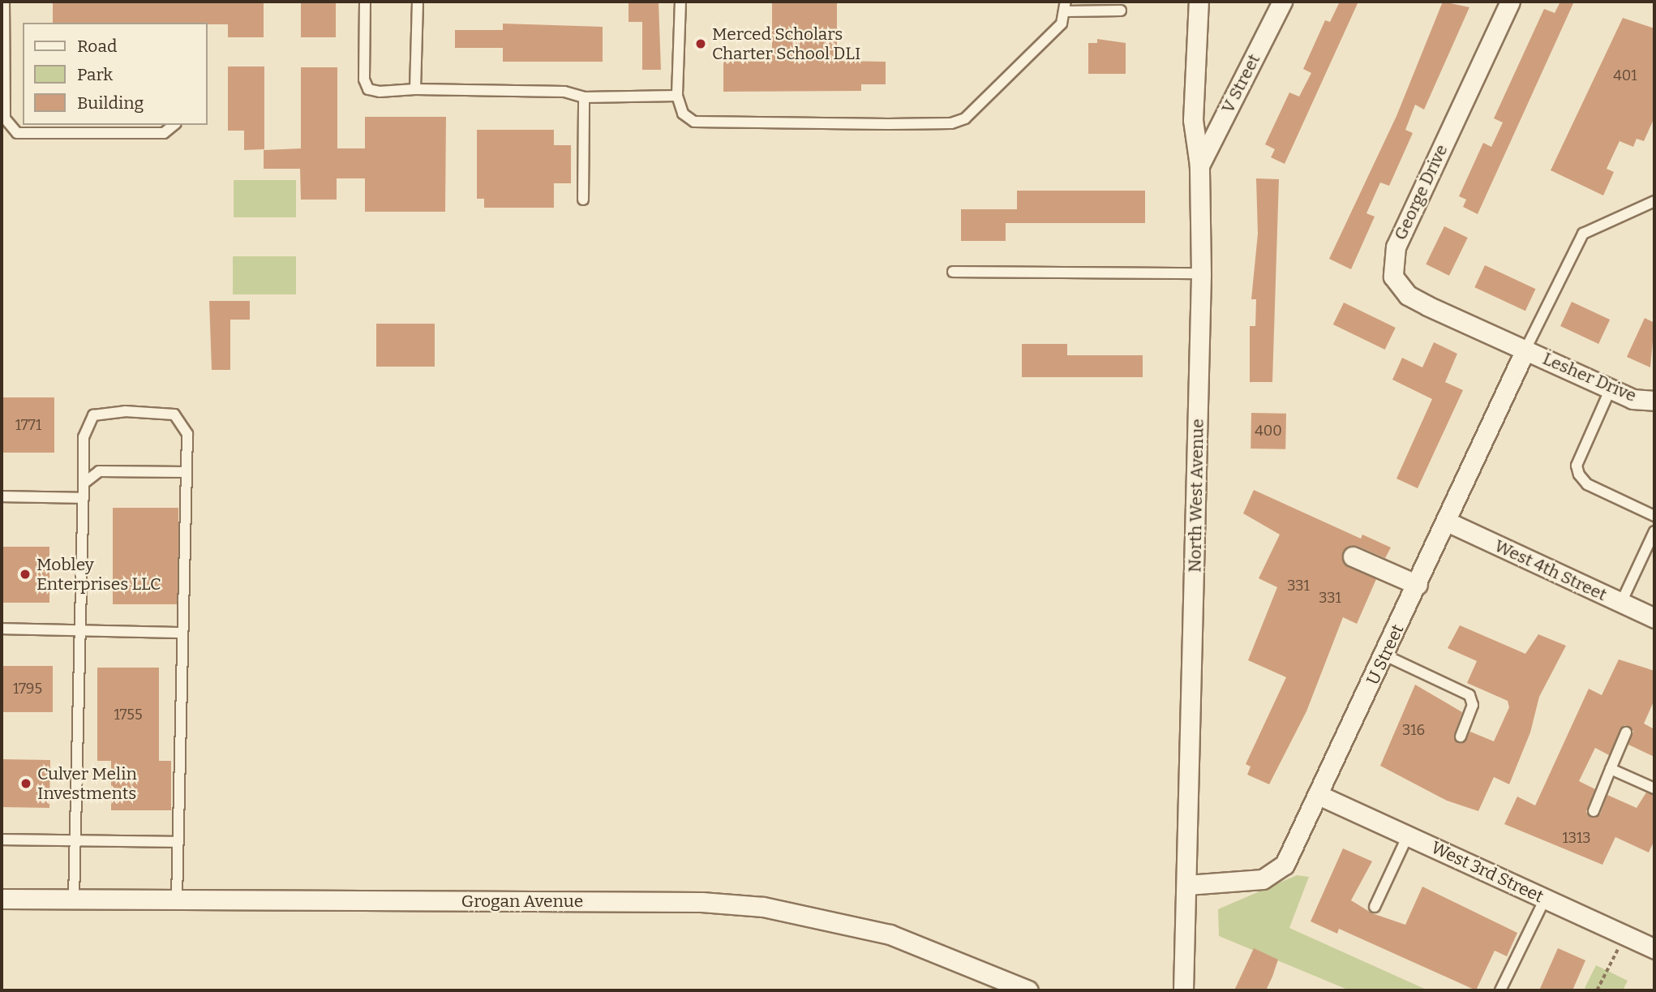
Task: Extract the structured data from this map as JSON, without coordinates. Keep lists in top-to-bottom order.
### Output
{
  "streets": {
    "street": [
      "V Street",
      "George Drive",
      "Lesher Drive",
      "North West Avenue",
      "West 4th Street",
      "U Street",
      "West 3rd Street",
      "Grogan Avenue"
    ]
  },
  "crossings": [
    ["V Street", "North West Avenue"],
    ["George Drive", "Lesher Drive"],
    ["George Drive", "U Street"],
    ["Lesher Drive", "U Street"],
    ["North West Avenue", "U Street"],
    ["West 4th Street", "U Street"],
    ["U Street", "West 3rd Street"]
  ],
  "places": ["Merced Scholars Charter School DLI", "Mobley Enterprises LLC", "Culver Melin Investments"],
  "house_numbers": [
    "401",
    "1771",
    "400",
    "331",
    "331",
    "1795",
    "1755",
    "316",
    "1313"
  ],
  "legend": ["Road", "Park", "Building"]
}
